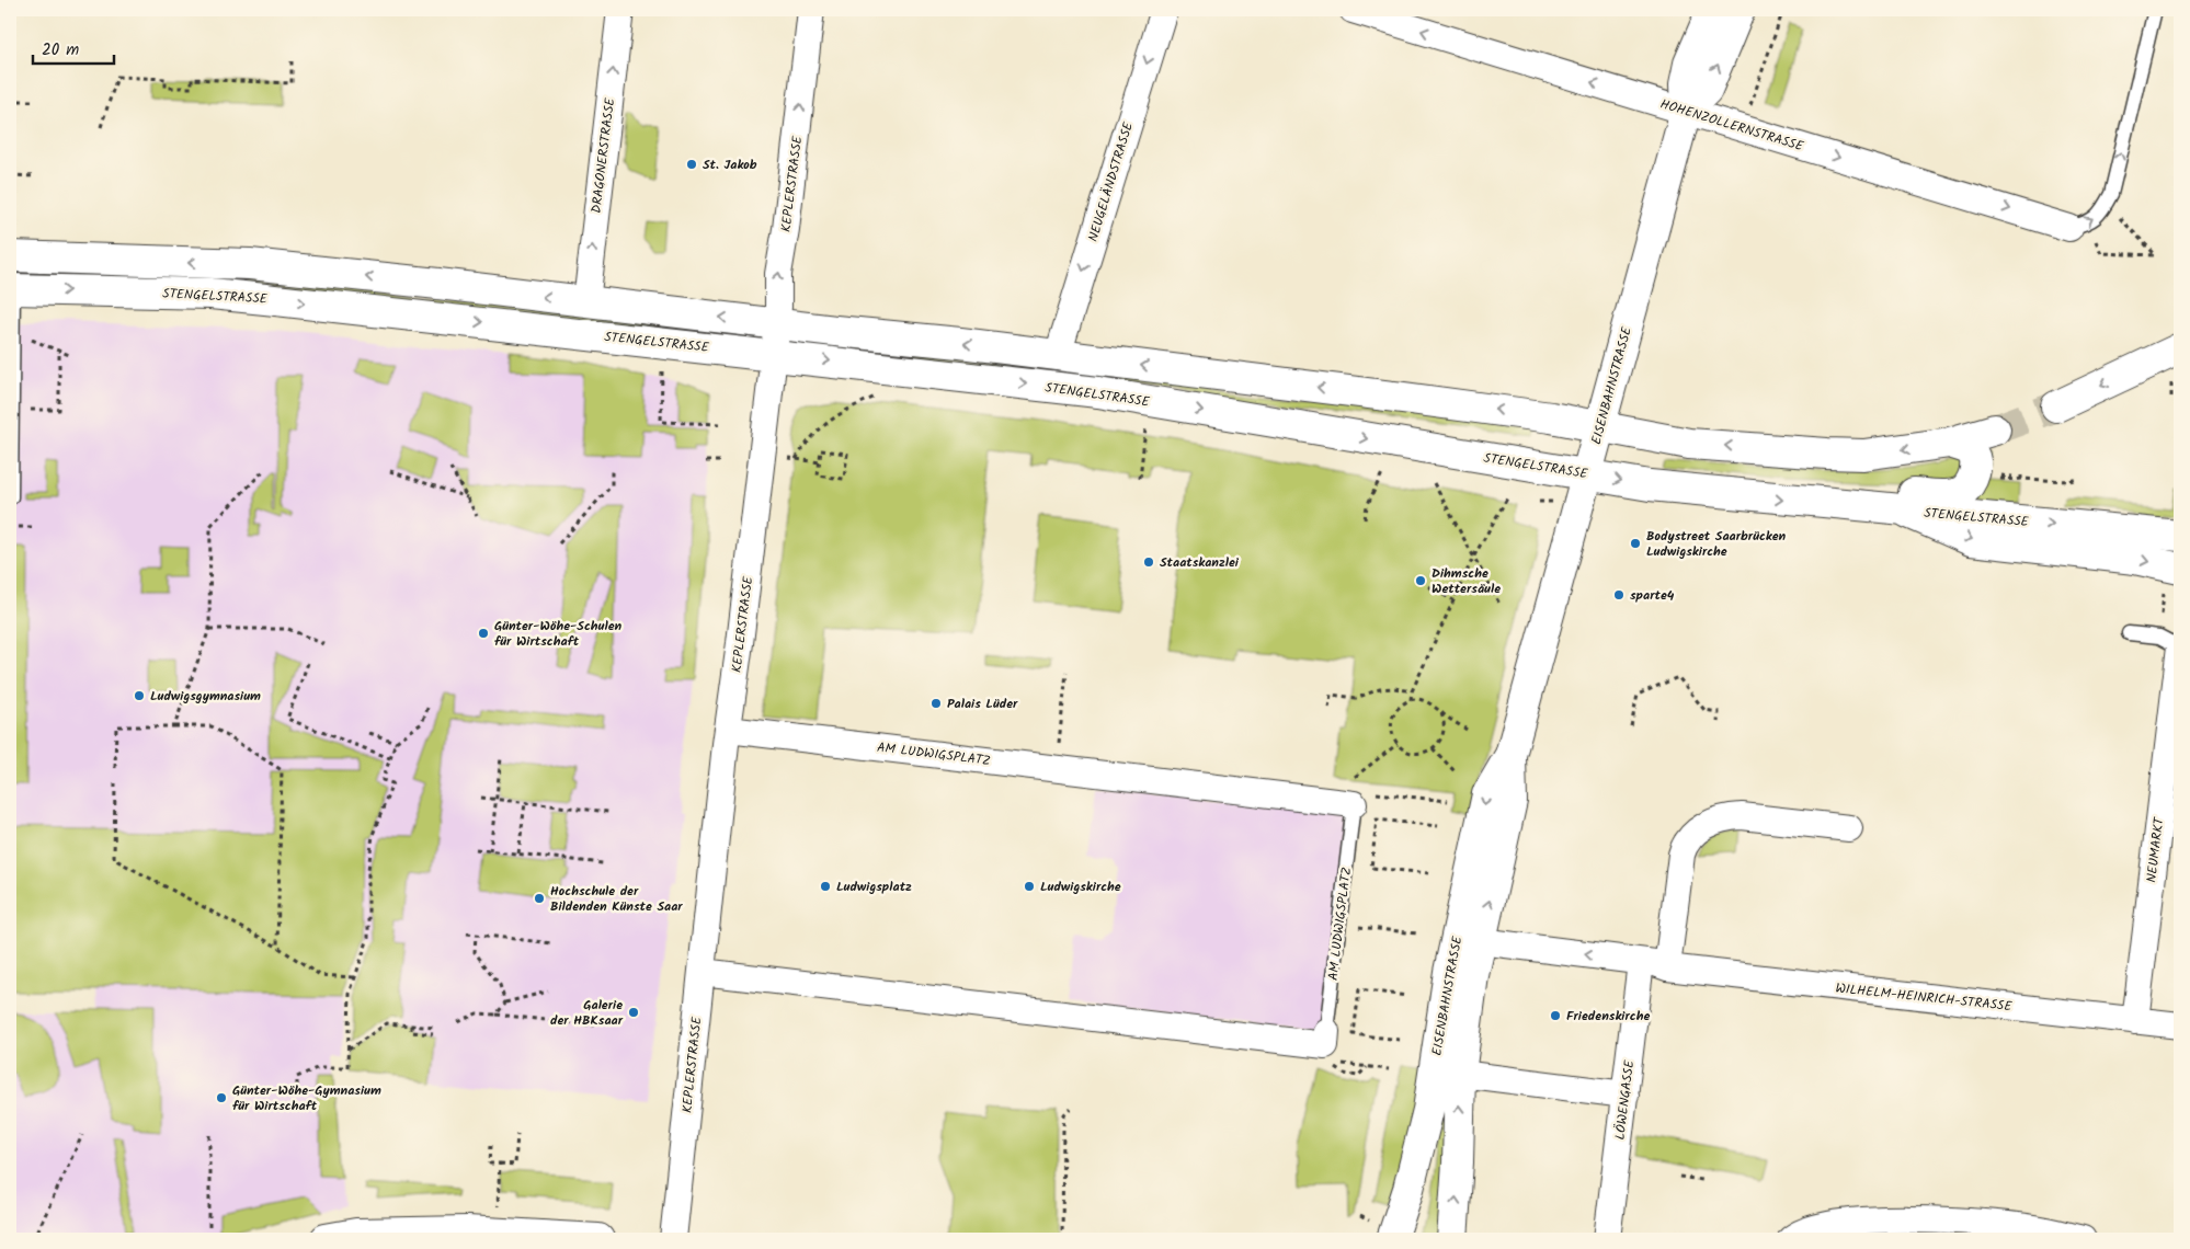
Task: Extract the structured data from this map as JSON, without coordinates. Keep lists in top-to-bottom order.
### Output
{
  "streets": {
    "main road": ["STENGELSTRASSE", "EISENBAHNSTRASSE"],
    "street": [
      "HOHENZOLLERNSTRASSE",
      "DRAGONERSTRASSE",
      "NEUGELÄNDSTRASSE",
      "KEPLERSTRASSE",
      "AM LUDWIGSPLATZ",
      "NEUMARKT",
      "WILHELM-HEINRICH-STRASSE",
      "LÖWENGASSE"
    ]
  },
  "crossings": [
    ["HOHENZOLLERNSTRASSE", "EISENBAHNSTRASSE"],
    ["KEPLERSTRASSE", "STENGELSTRASSE"],
    ["KEPLERSTRASSE", "AM LUDWIGSPLATZ"],
    ["STENGELSTRASSE", "EISENBAHNSTRASSE"],
    ["EISENBAHNSTRASSE", "WILHELM-HEINRICH-STRASSE"],
    ["NEUMARKT", "WILHELM-HEINRICH-STRASSE"],
    ["WILHELM-HEINRICH-STRASSE", "LÖWENGASSE"]
  ],
  "one_way": ["DRAGONERSTRASSE", "NEUGELÄNDSTRASSE"],
  "places": [
    "St. Jakob",
    "Bodystreet Saarbrücken Ludwigskirche",
    "Staatskanzlei",
    "Dihmsche Wettersäule",
    "sparte4",
    "Günter-Wöhe-Schulen für Wirtschaft",
    "Ludwigsgymnasium",
    "Palais Lüder",
    "Ludwigsplatz",
    "Ludwigskirche",
    "Hochschule der Bildenden Künste Saar",
    "Galerie der HBKsaar",
    "Friedenskirche",
    "Günter-Wöhe-Gymnasium für Wirtschaft"
  ],
  "scale_bar": "20 m"
}
